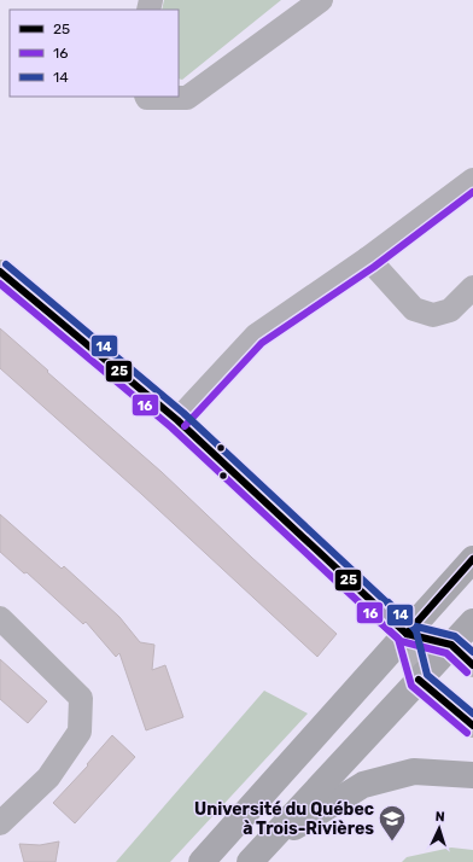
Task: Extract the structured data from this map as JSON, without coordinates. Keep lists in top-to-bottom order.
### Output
{
  "places": {
    "school or university": ["Université du Québec à Trois-Rivières"]
  },
  "lines": ["transit line 16", "transit line 14", "transit line 25"],
  "legend": ["25", "16", "14"],
  "north": "top"
}
